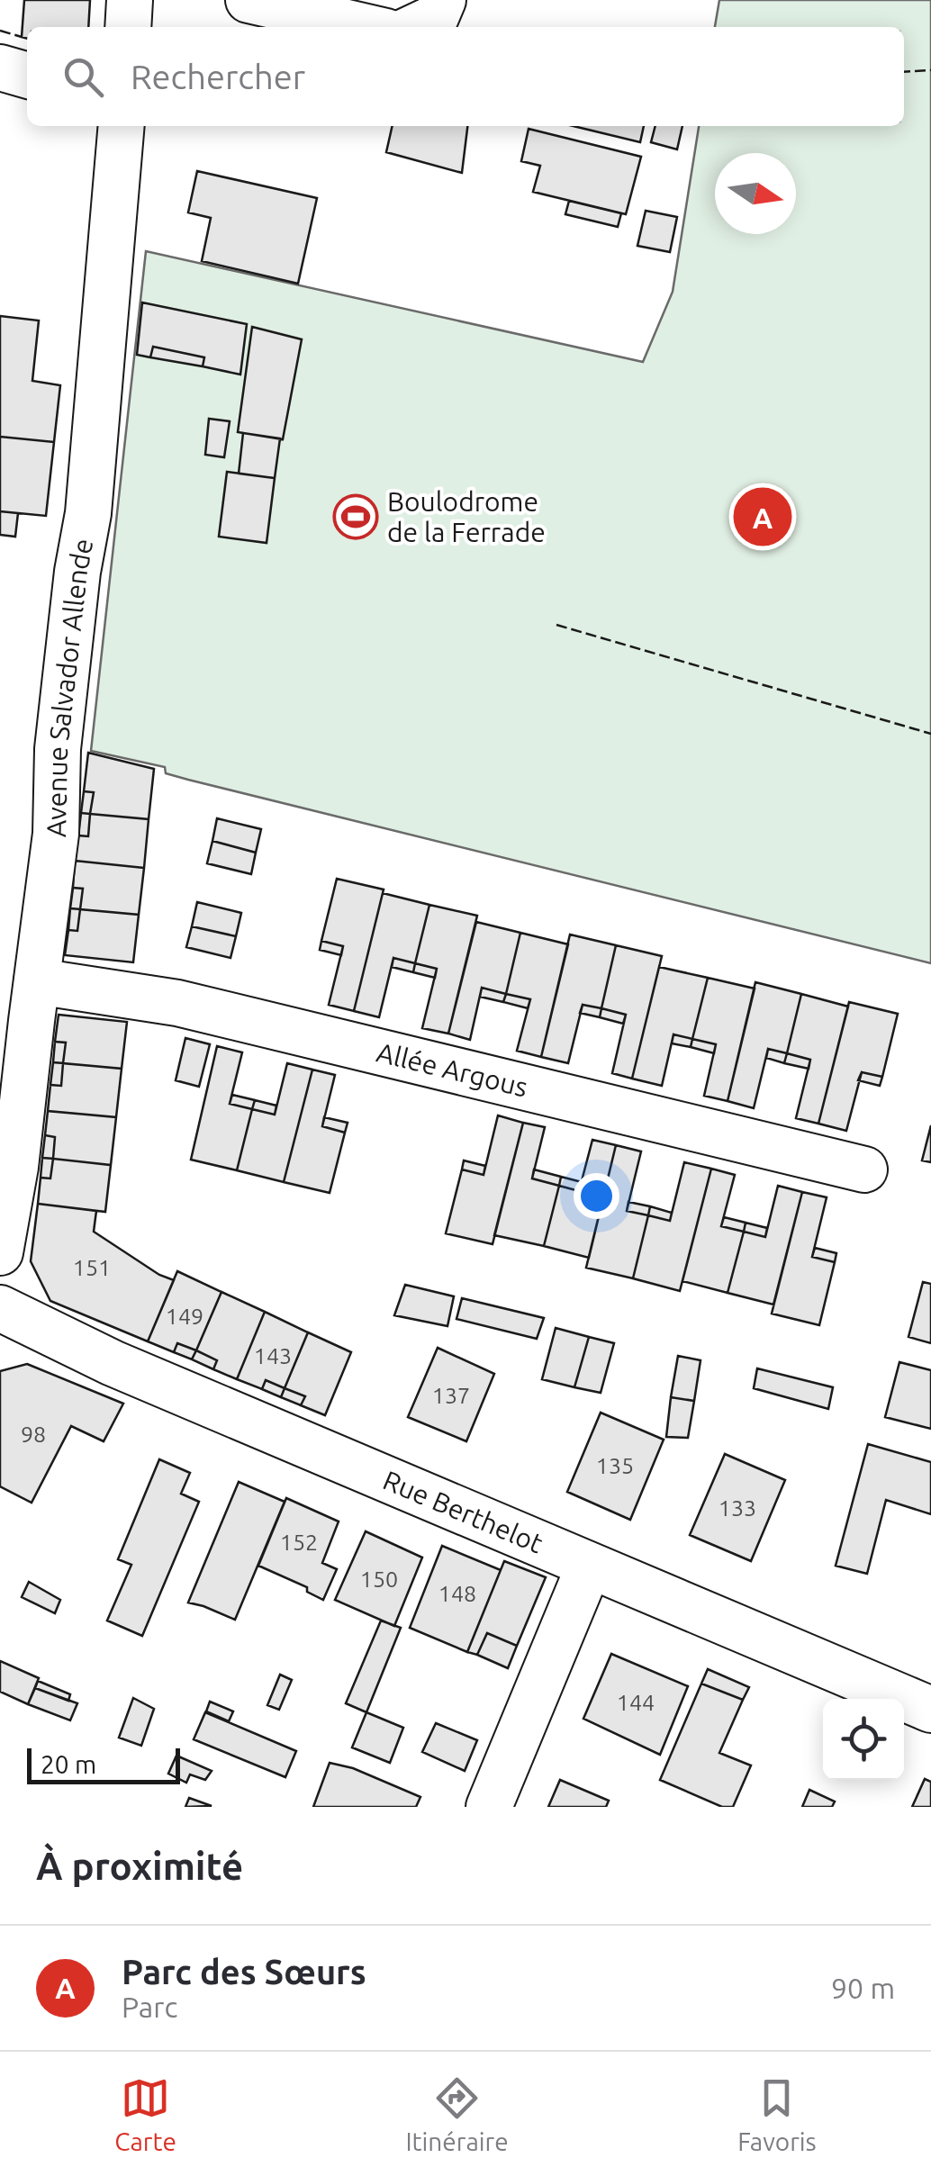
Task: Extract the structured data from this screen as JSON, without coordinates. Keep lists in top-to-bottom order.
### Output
{
  "streets": {
    "street": ["Avenue Salvador Allende", "Allée Argous", "Rue Berthelot"]
  },
  "crossings": [
    ["Avenue Salvador Allende", "Allée Argous"]
  ],
  "places": {
    "sports": ["Boulodrome de la Ferrade"]
  },
  "house_numbers": [
    "151",
    "149",
    "143",
    "137",
    "98",
    "135",
    "133",
    "152",
    "150",
    "148",
    "144"
  ],
  "scale_bar": "20 m",
  "north": "right",
  "page": {
    "search": "Rechercher",
    "pins": "A",
    "scale": "20 m",
    "heading": "À proximité",
    "list": [
      {
        "mark": "A",
        "name": "Parc des Sœurs",
        "note": "Parc",
        "value": "90 m"
      }
    ],
    "nav": ["Carte", "Itinéraire", "Favoris"]
  }
}
